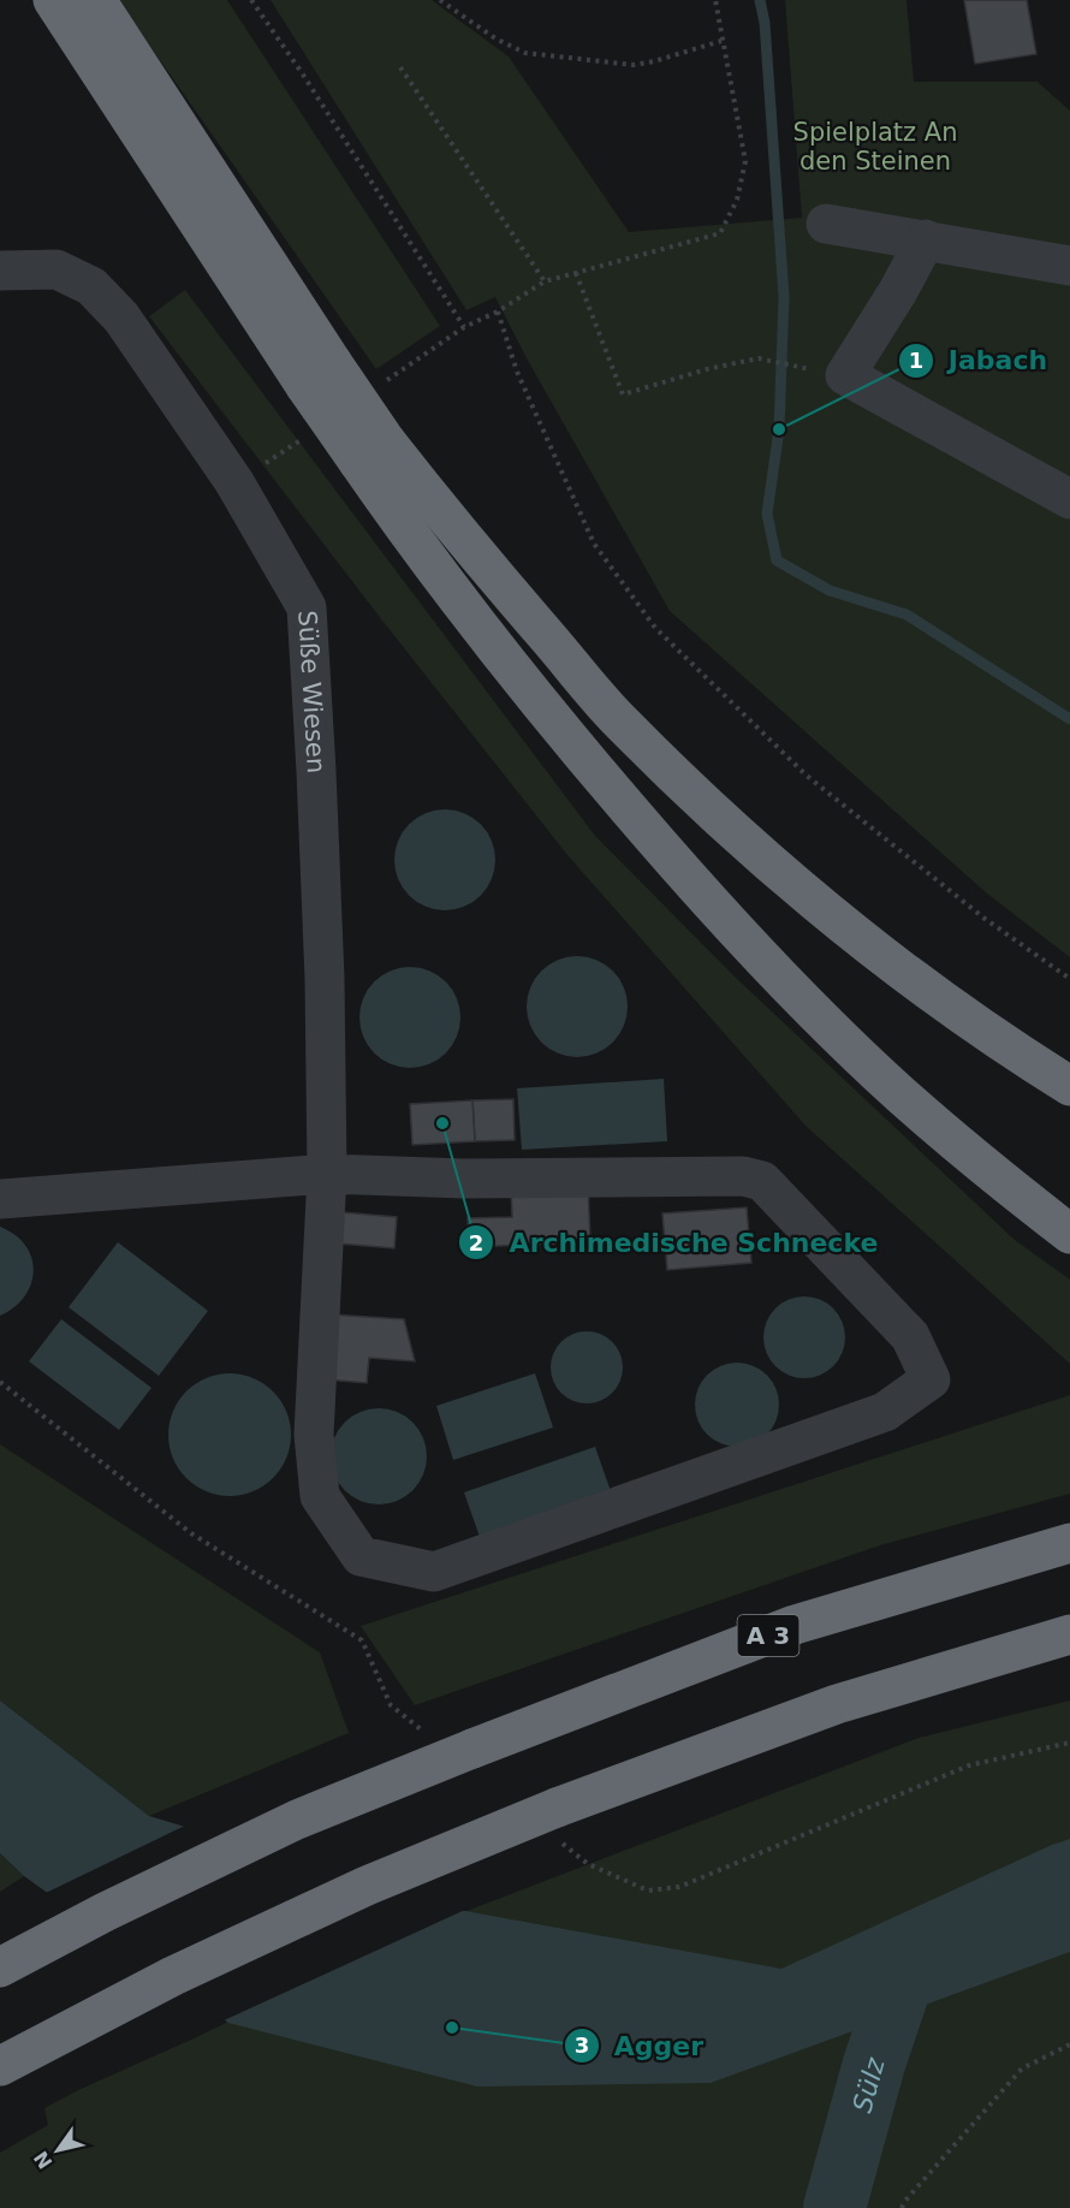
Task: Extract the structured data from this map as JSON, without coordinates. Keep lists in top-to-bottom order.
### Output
{
  "streets": {
    "highway": ["A 3"],
    "lane": ["Süße Wiesen"]
  },
  "water": ["Sülz"],
  "parks": ["Spielplatz An den Steinen"],
  "places": ["Jabach", "Archimedische Schnecke", "Agger"],
  "north": "bottom left"
}
